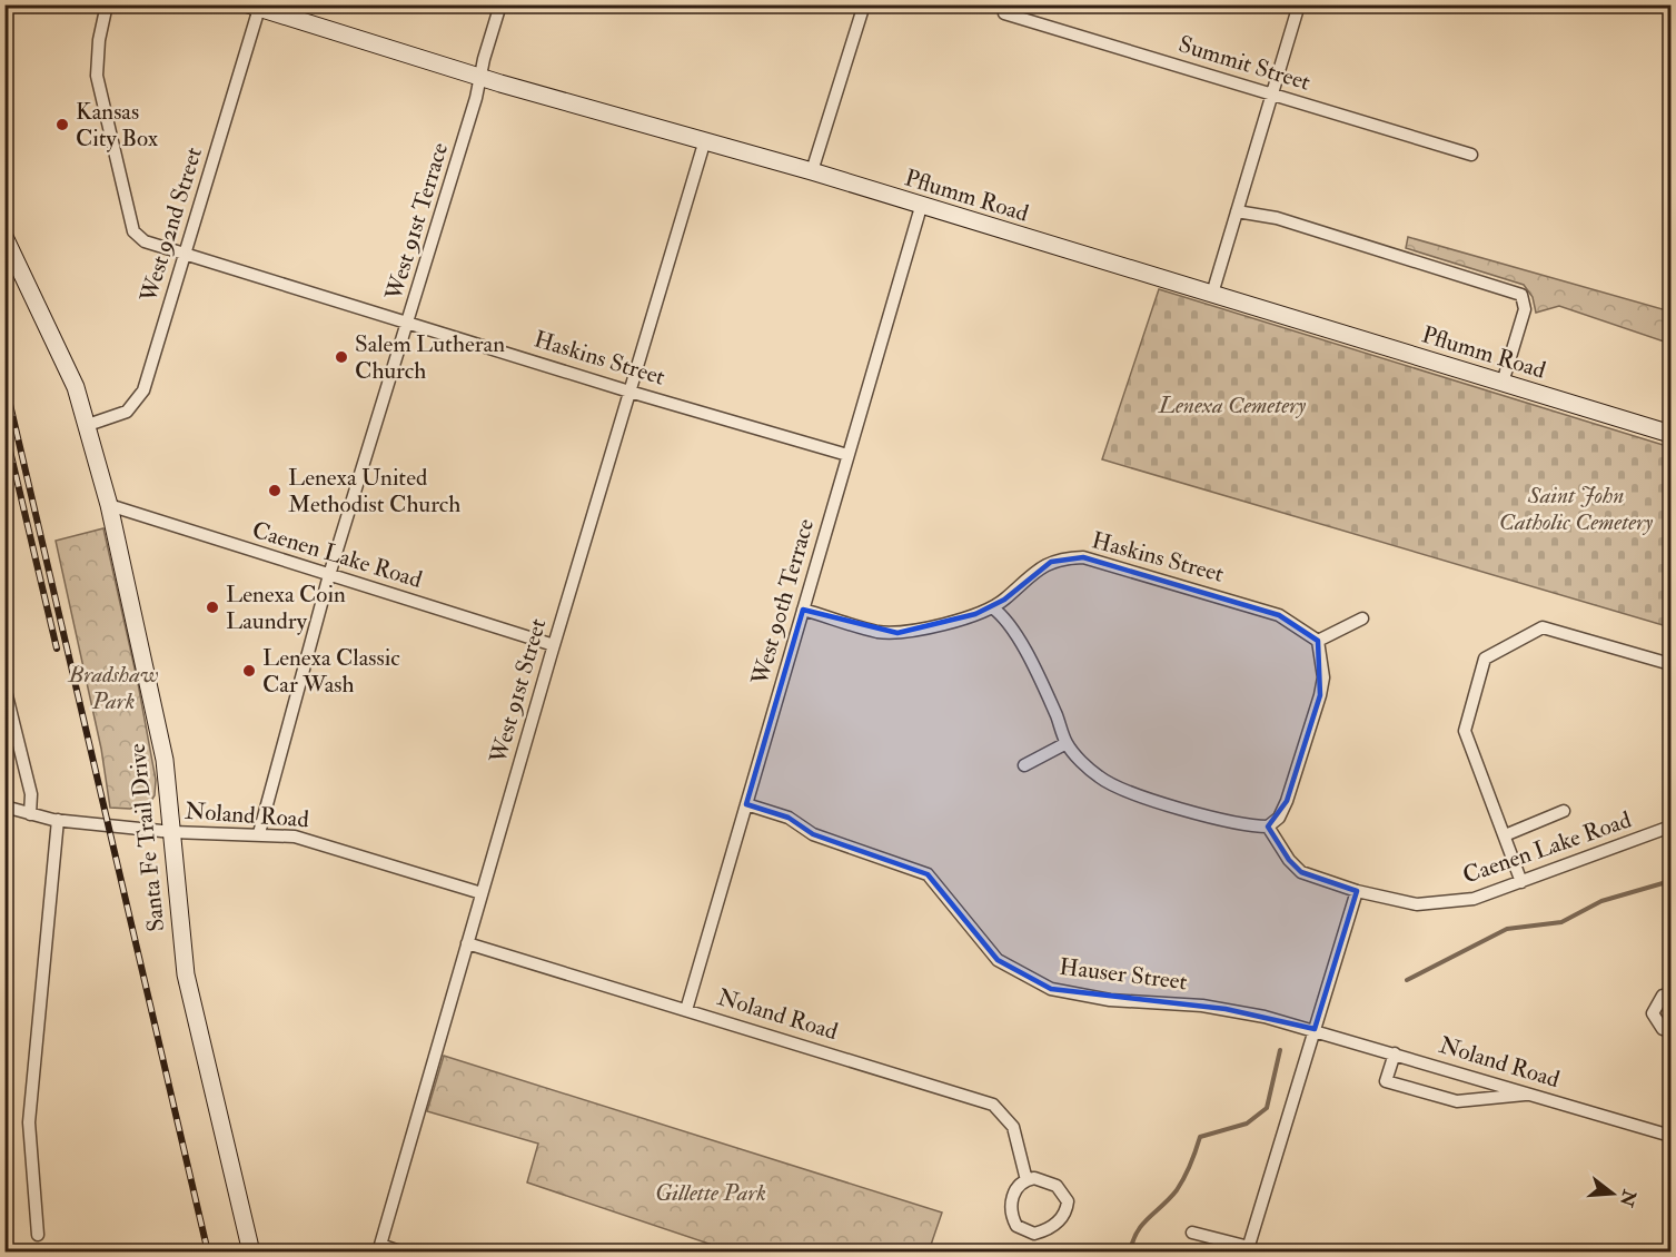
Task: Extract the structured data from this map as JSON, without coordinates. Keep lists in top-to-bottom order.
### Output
{
  "streets": {
    "main road": ["Pflumm Road", "Santa Fe Trail Drive"],
    "street": [
      "Summit Street",
      "West 91st Terrace",
      "West 92nd Street",
      "Haskins Street",
      "Caenen Lake Road",
      "West 90th Terrace",
      "West 91st Street",
      "Noland Road",
      "Hauser Street"
    ]
  },
  "crossings": [
    ["Pflumm Road", "West 91st Terrace"],
    ["Pflumm Road", "West 92nd Street"],
    ["Pflumm Road", "West 90th Terrace"],
    ["Pflumm Road", "West 91st Street"],
    ["West 91st Terrace", "Haskins Street"],
    ["West 91st Terrace", "Caenen Lake Road"],
    ["West 91st Terrace", "Noland Road"],
    ["West 92nd Street", "Haskins Street"],
    ["West 92nd Street", "Santa Fe Trail Drive"],
    ["Haskins Street", "West 90th Terrace"],
    ["Haskins Street", "West 91st Street"],
    ["Caenen Lake Road", "West 91st Street"],
    ["Caenen Lake Road", "Santa Fe Trail Drive"],
    ["West 90th Terrace", "Noland Road"],
    ["West 90th Terrace", "Hauser Street"],
    ["West 91st Street", "Noland Road"],
    ["Noland Road", "Santa Fe Trail Drive"],
    ["Noland Road", "Hauser Street"]
  ],
  "parks": [
    "Lenexa Cemetery",
    "Saint John Catholic Cemetery",
    "Bradshaw Park",
    "Gillette Park"
  ],
  "places": [
    "Kansas City Box",
    "Salem Lutheran Church",
    "Lenexa United Methodist Church",
    "Lenexa Coin Laundry",
    "Lenexa Classic Car Wash"
  ],
  "north": "right"
}
